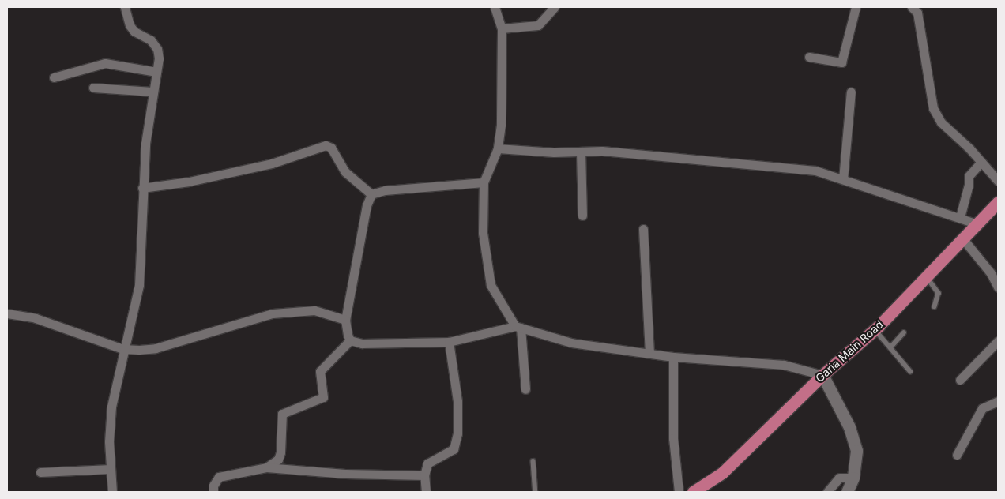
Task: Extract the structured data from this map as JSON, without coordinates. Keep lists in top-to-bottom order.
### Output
{
  "streets": {
    "main road": ["Garia Main Road"]
  }
}
